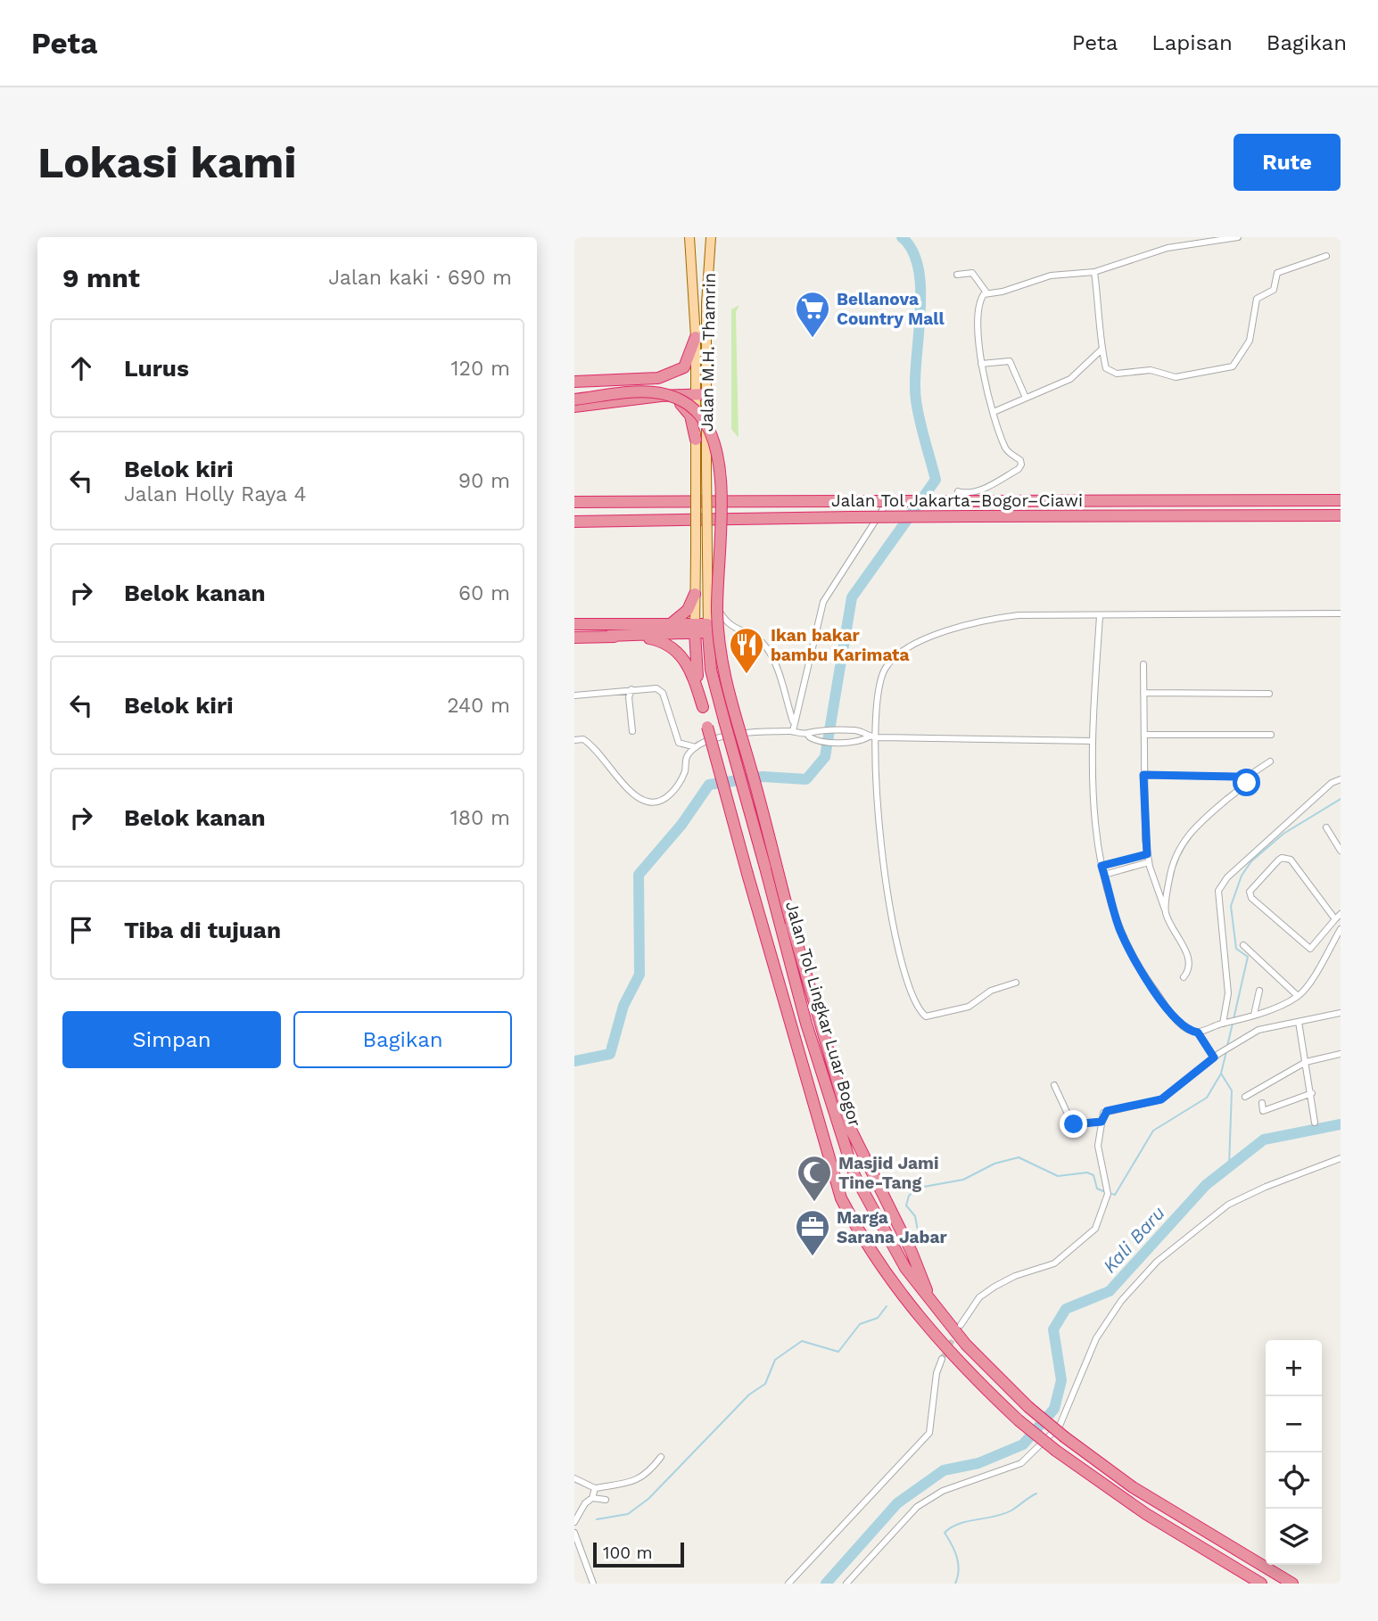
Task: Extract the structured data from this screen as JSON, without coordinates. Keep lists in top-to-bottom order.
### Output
{
  "streets": {
    "highway": ["Jalan Tol Jakarta–Bogor–Ciawi", "Jalan Tol Lingkar Luar Bogor"],
    "main road": ["Jalan M.H. Thamrin"]
  },
  "crossings": [
    ["Jalan M.H. Thamrin", "Jalan Tol Lingkar Luar Bogor"]
  ],
  "water": ["Kali Baru"],
  "places": {
    "supermarket": ["Bellanova Country Mall"],
    "restaurant": ["Ikan bakar bambu Karimata"],
    "mosque": ["Masjid Jami Tine-Tang"],
    "office": ["Marga Sarana Jabar"]
  },
  "scale_bar": "100 m",
  "page": {
    "header": "Peta",
    "nav": ["Peta", "Lapisan", "Bagikan"],
    "buttons": [
      "Rute",
      ["Simpan", "Bagikan"]
    ],
    "title": "Lokasi kami",
    "heading": ["9 mnt", "Jalan kaki · 690 m"],
    "list": [
      ["Lurus", "120 m"],
      ["Belok kiri", "Jalan Holly Raya 4", "90 m"],
      ["Belok kanan", "60 m"],
      ["Belok kiri", "240 m"],
      ["Belok kanan", "180 m"],
      "Tiba di tujuan"
    ],
    "map_buttons": ["+", "−"],
    "scale": "100 m"
  }
}
